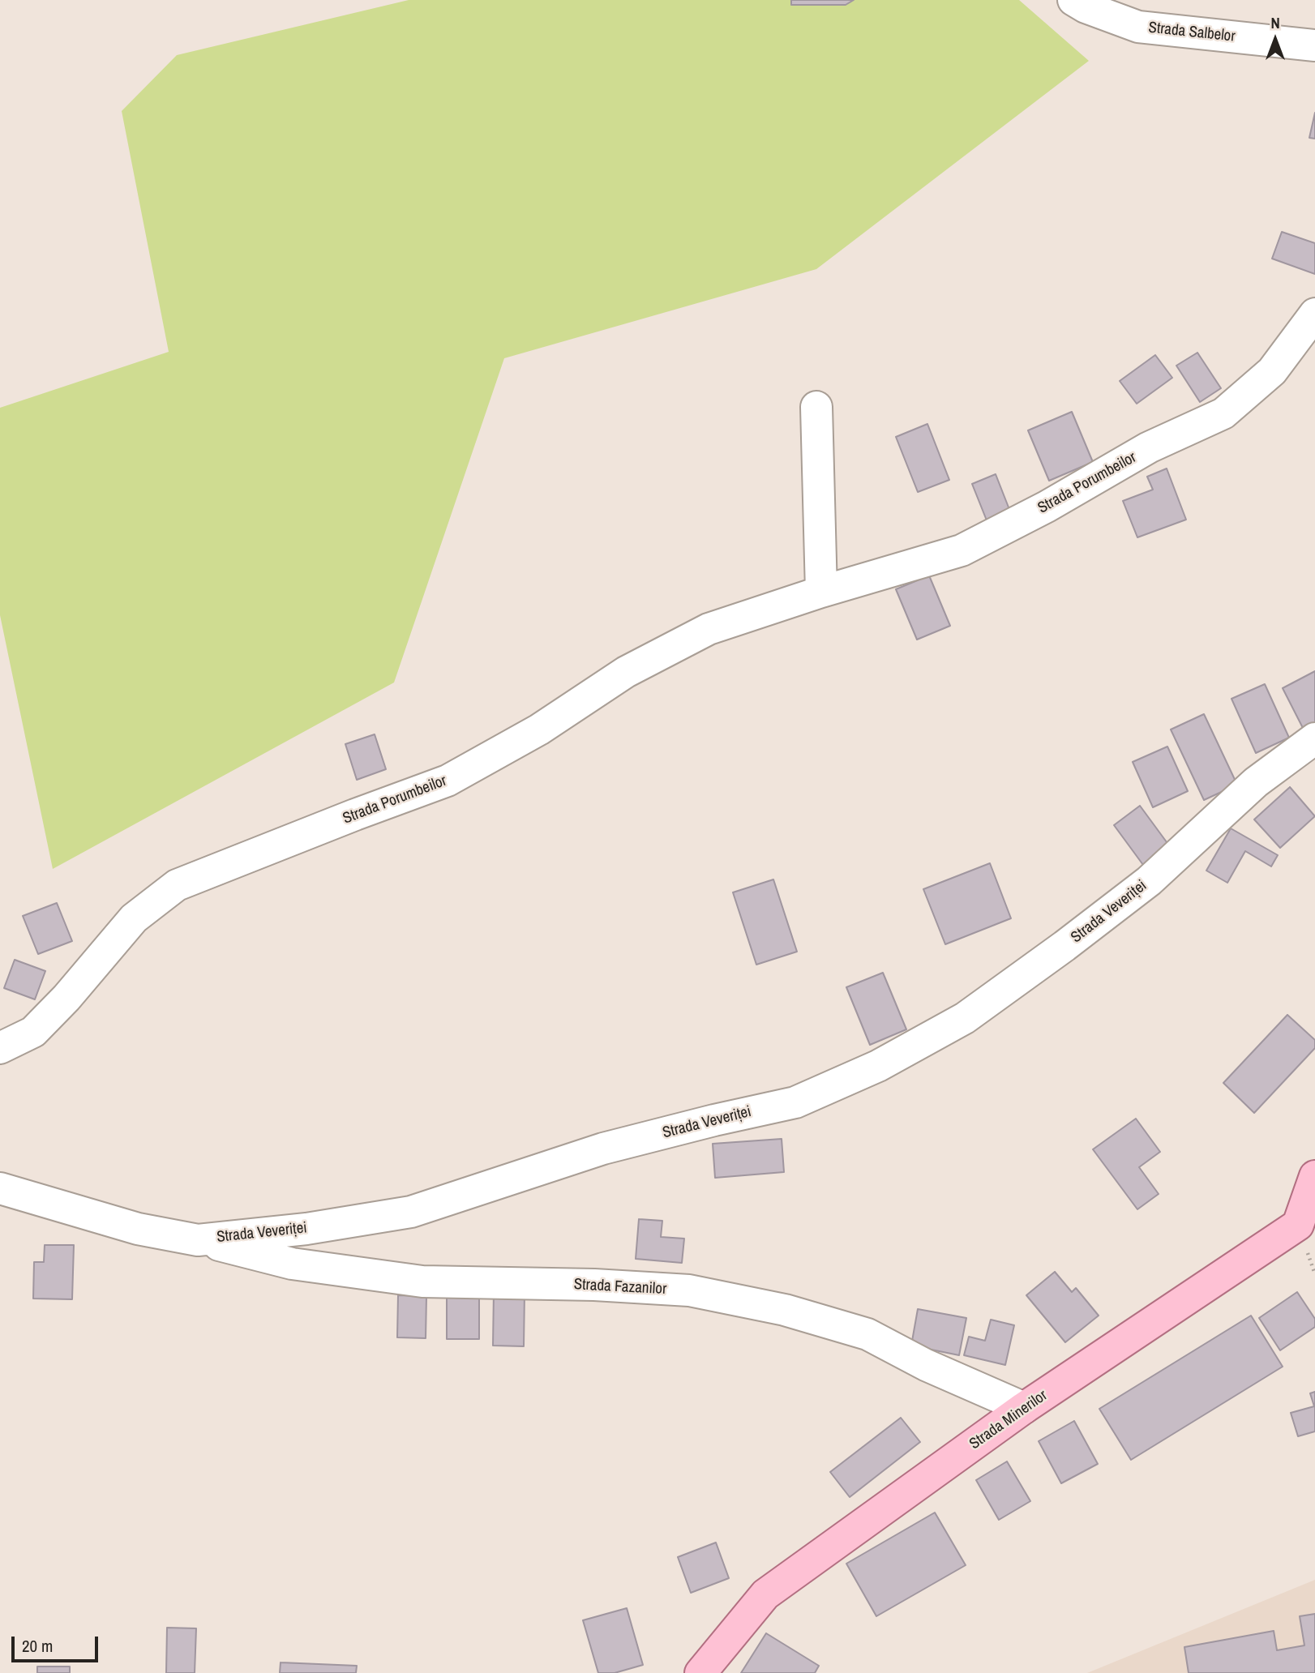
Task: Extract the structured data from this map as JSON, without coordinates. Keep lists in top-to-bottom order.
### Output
{
  "streets": {
    "main road": ["Strada Minerilor"],
    "street": [
      "Strada Salbelor",
      "Strada Porumbeilor",
      "Strada Veveriței",
      "Strada Fazanilor"
    ]
  },
  "crossings": [
    ["Strada Veveriței", "Strada Fazanilor"],
    ["Strada Fazanilor", "Strada Minerilor"]
  ],
  "scale_bar": "20 m",
  "north": "top"
}
